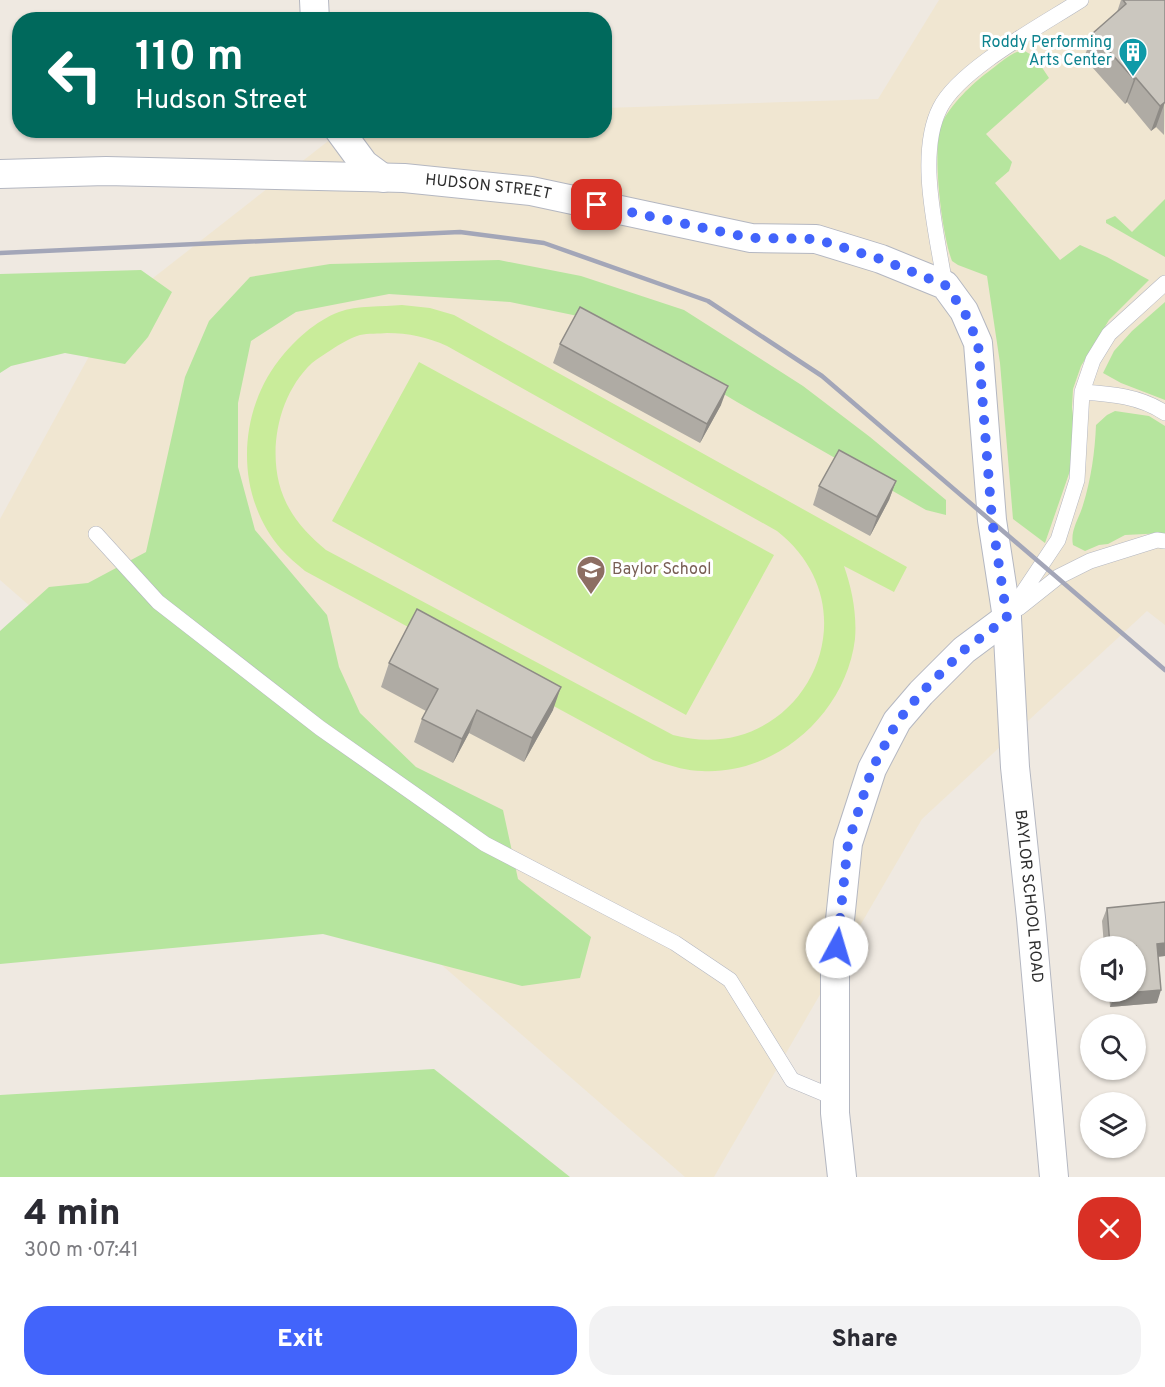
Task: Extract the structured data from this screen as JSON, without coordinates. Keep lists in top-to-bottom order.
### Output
{
  "streets": {
    "street": ["HUDSON STREET", "BAYLOR SCHOOL ROAD"]
  },
  "places": {
    "building": ["Roddy Performing Arts Center"],
    "school or university": ["Baylor School"]
  },
  "page": {
    "turn": ["110 m", "Hudson Street"],
    "heading": ["4 min", "300 m · 07:41"],
    "buttons": ["Exit", "Share"]
  }
}
